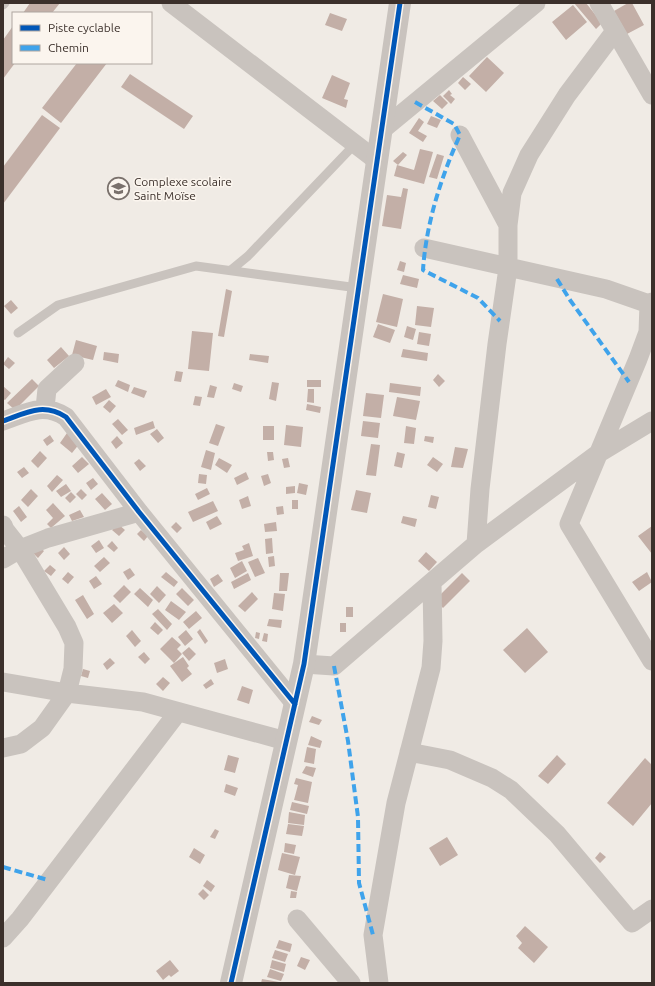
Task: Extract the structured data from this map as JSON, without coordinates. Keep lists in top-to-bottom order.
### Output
{
  "places": {
    "school or university": ["Complexe scolaire Saint Moïse"]
  },
  "legend": ["Piste cyclable", "Chemin"]
}
